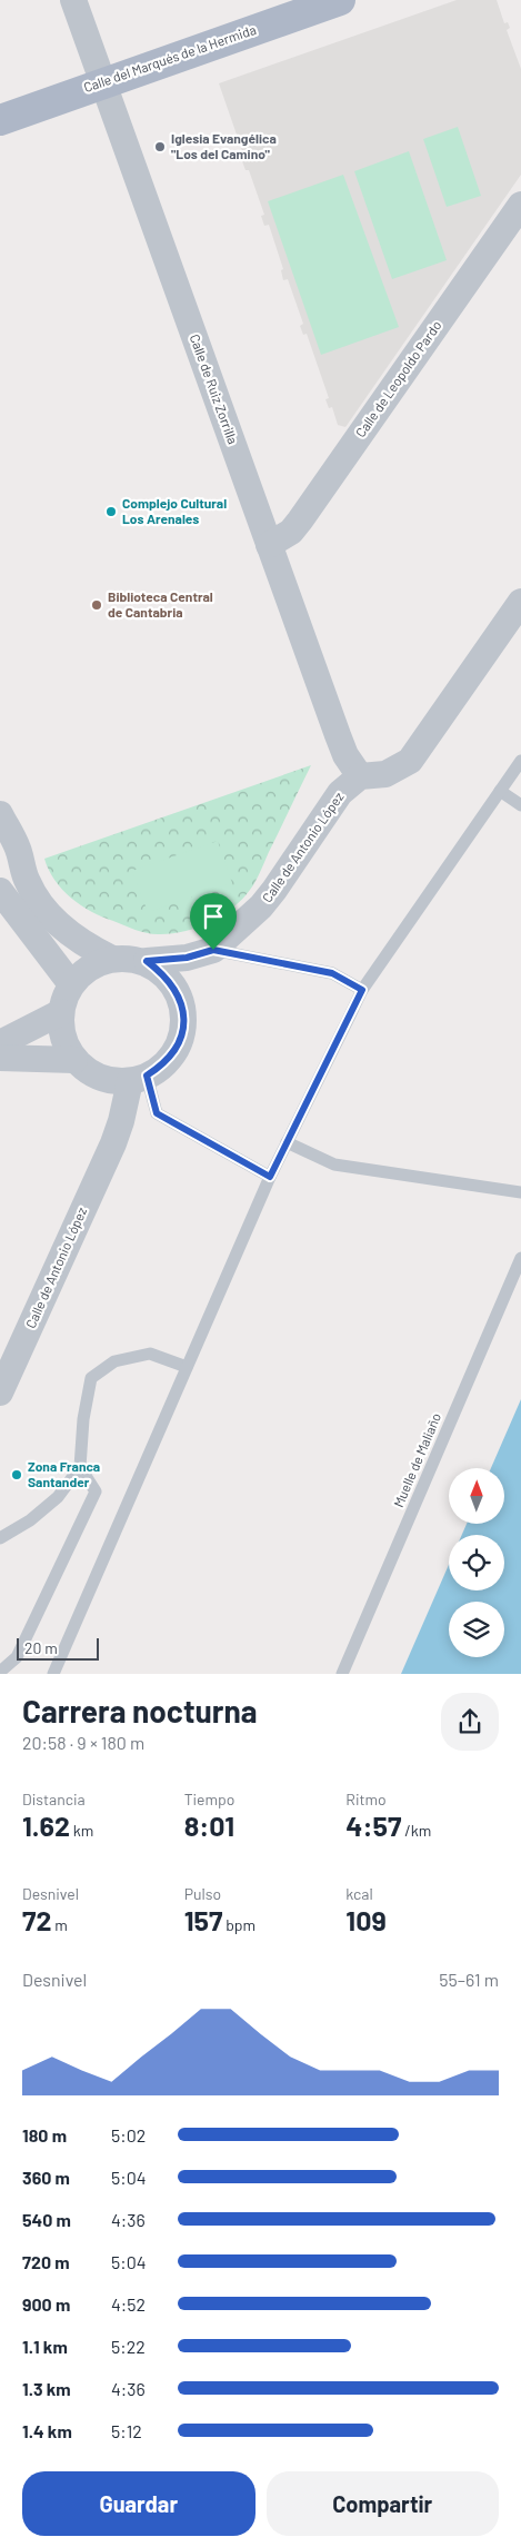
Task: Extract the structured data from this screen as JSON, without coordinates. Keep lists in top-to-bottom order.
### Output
{
  "streets": {
    "main road": ["Calle del Marqués de la Hermida"],
    "street": ["Calle de Leopoldo Pardo", "Calle de Ruiz Zorrilla", "Calle de Antonio López"],
    "lane": ["Muelle de Maliaño"]
  },
  "crossings": [
    ["Calle del Marqués de la Hermida", "Calle de Ruiz Zorrilla"],
    ["Calle de Leopoldo Pardo", "Calle de Ruiz Zorrilla"],
    ["Calle de Ruiz Zorrilla", "Calle de Antonio López"]
  ],
  "places": [
    "Iglesia Evangélica \"Los del Camino\"",
    "Complejo Cultural Los Arenales",
    "Biblioteca Central de Cantabria",
    "Zona Franca Santander"
  ],
  "scale_bar": "20 m",
  "north": "top",
  "page": {
    "scale": "20 m",
    "heading": ["Carrera nocturna", "20:58 · 9 × 180 m"],
    "stats": [
      ["Distancia", "1.62 km"],
      ["Tiempo", "8:01"],
      ["Ritmo", "4:57 /km"],
      ["Desnivel", "72 m"],
      ["Pulso", "157 bpm"],
      ["kcal", "109"]
    ],
    "chart": ["Desnivel", "55–61 m"],
    "list": [
      {
        "name": "180 m",
        "note": "5:02"
      },
      {
        "name": "360 m",
        "note": "5:04"
      },
      {
        "name": "540 m",
        "note": "4:36"
      },
      {
        "name": "720 m",
        "note": "5:04"
      },
      {
        "name": "900 m",
        "note": "4:52"
      },
      {
        "name": "1.1 km",
        "note": "5:22"
      },
      {
        "name": "1.3 km",
        "note": "4:36"
      },
      {
        "name": "1.4 km",
        "note": "5:12"
      }
    ],
    "buttons": ["Guardar", "Compartir"]
  }
}
